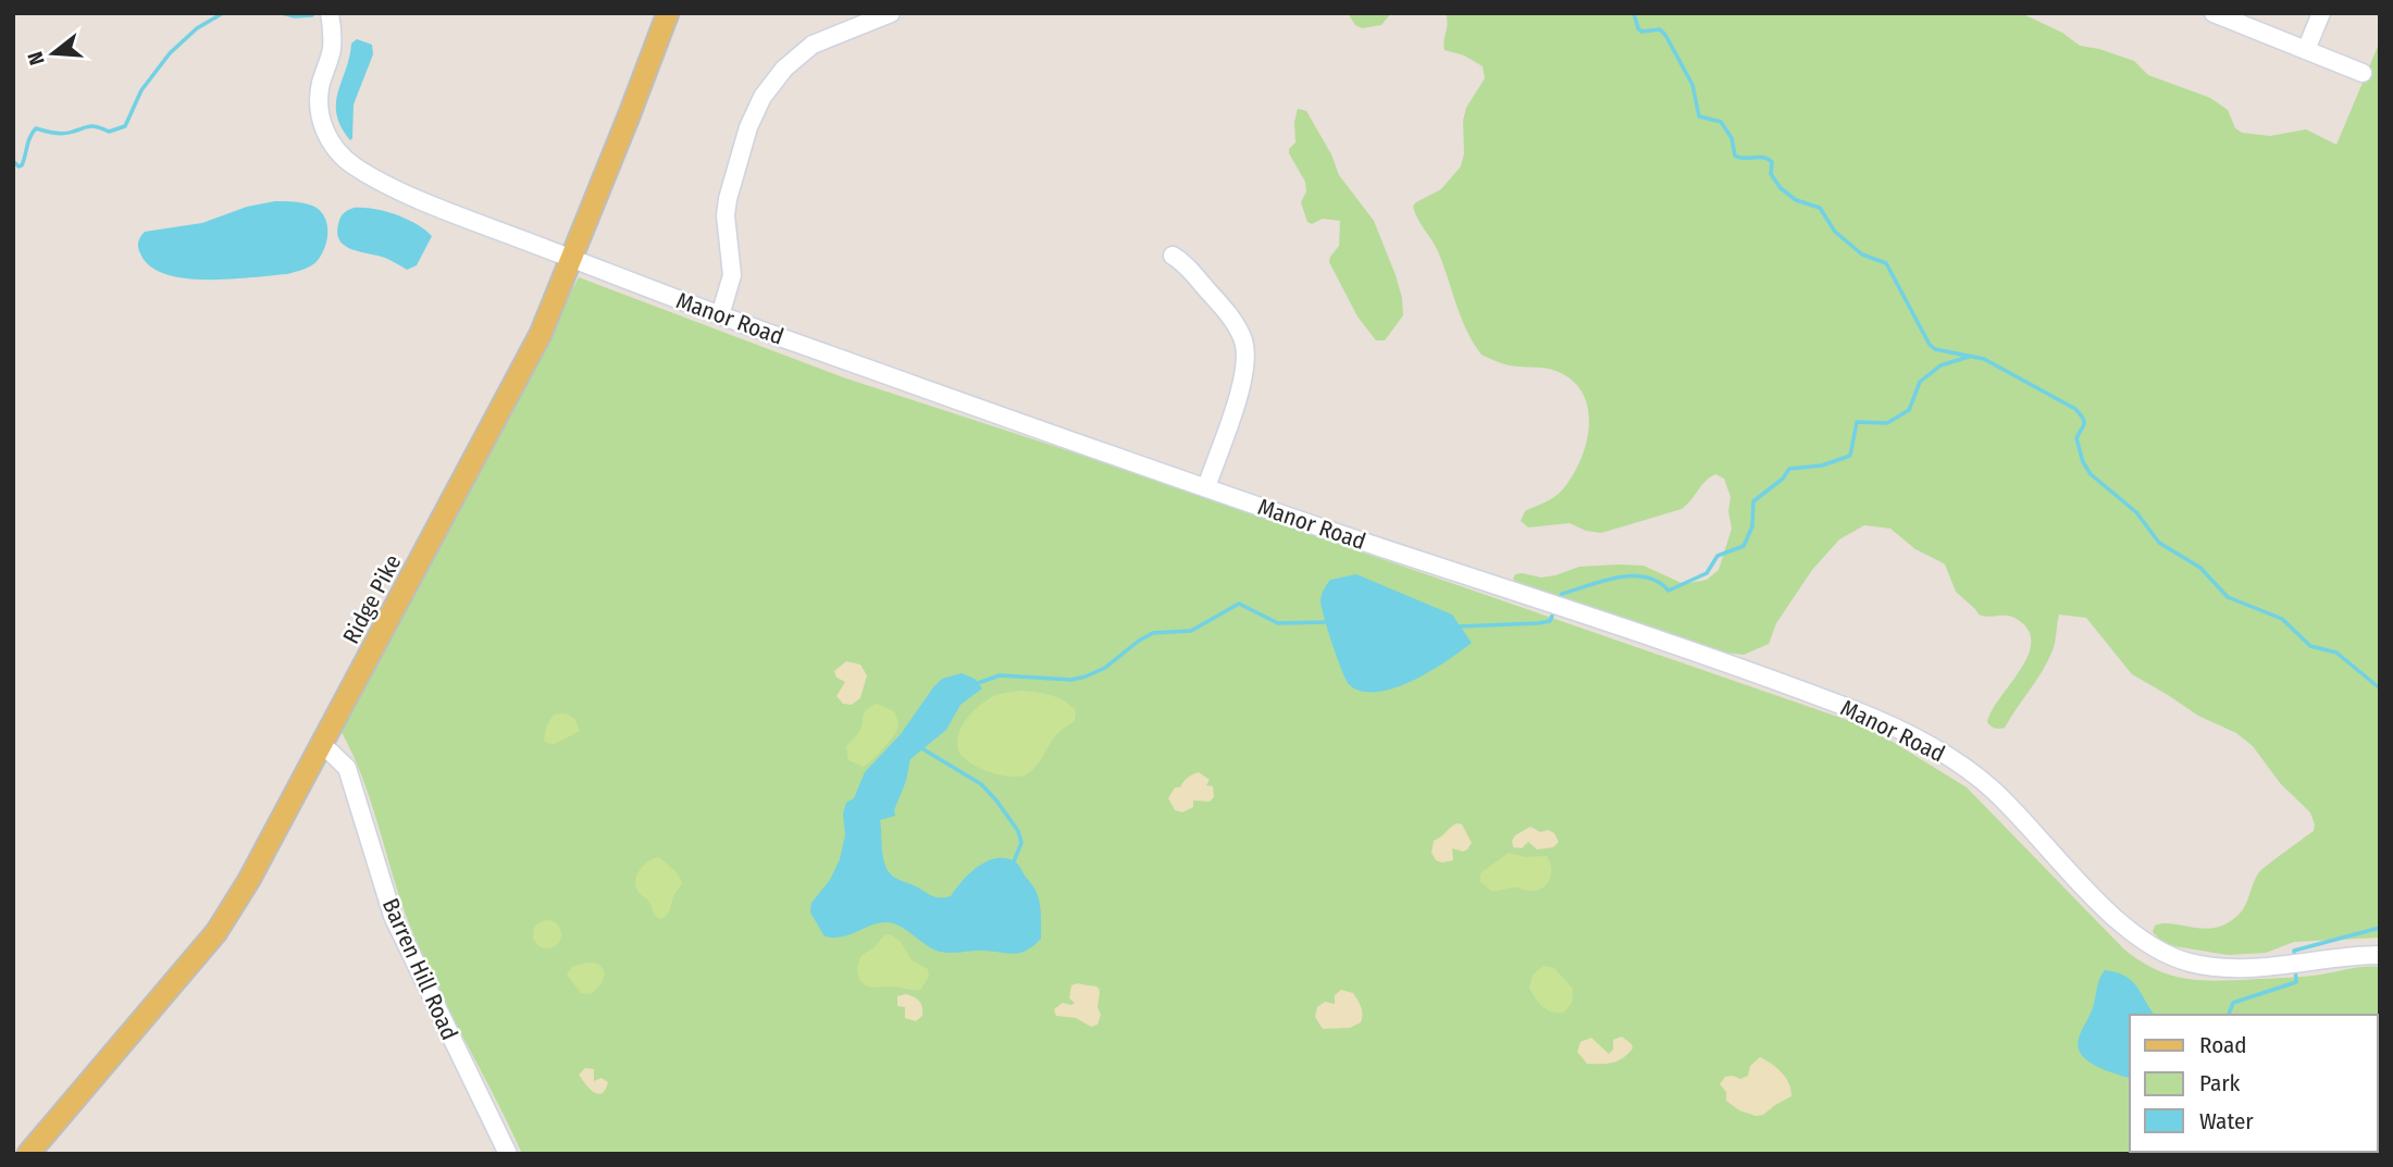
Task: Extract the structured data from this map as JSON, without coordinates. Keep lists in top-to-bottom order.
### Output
{
  "streets": {
    "main road": ["Ridge Pike"],
    "street": ["Manor Road", "Barren Hill Road"]
  },
  "crossings": [
    ["Manor Road", "Ridge Pike"],
    ["Ridge Pike", "Barren Hill Road"]
  ],
  "legend": ["Road", "Park", "Water"],
  "north": "left"
}
